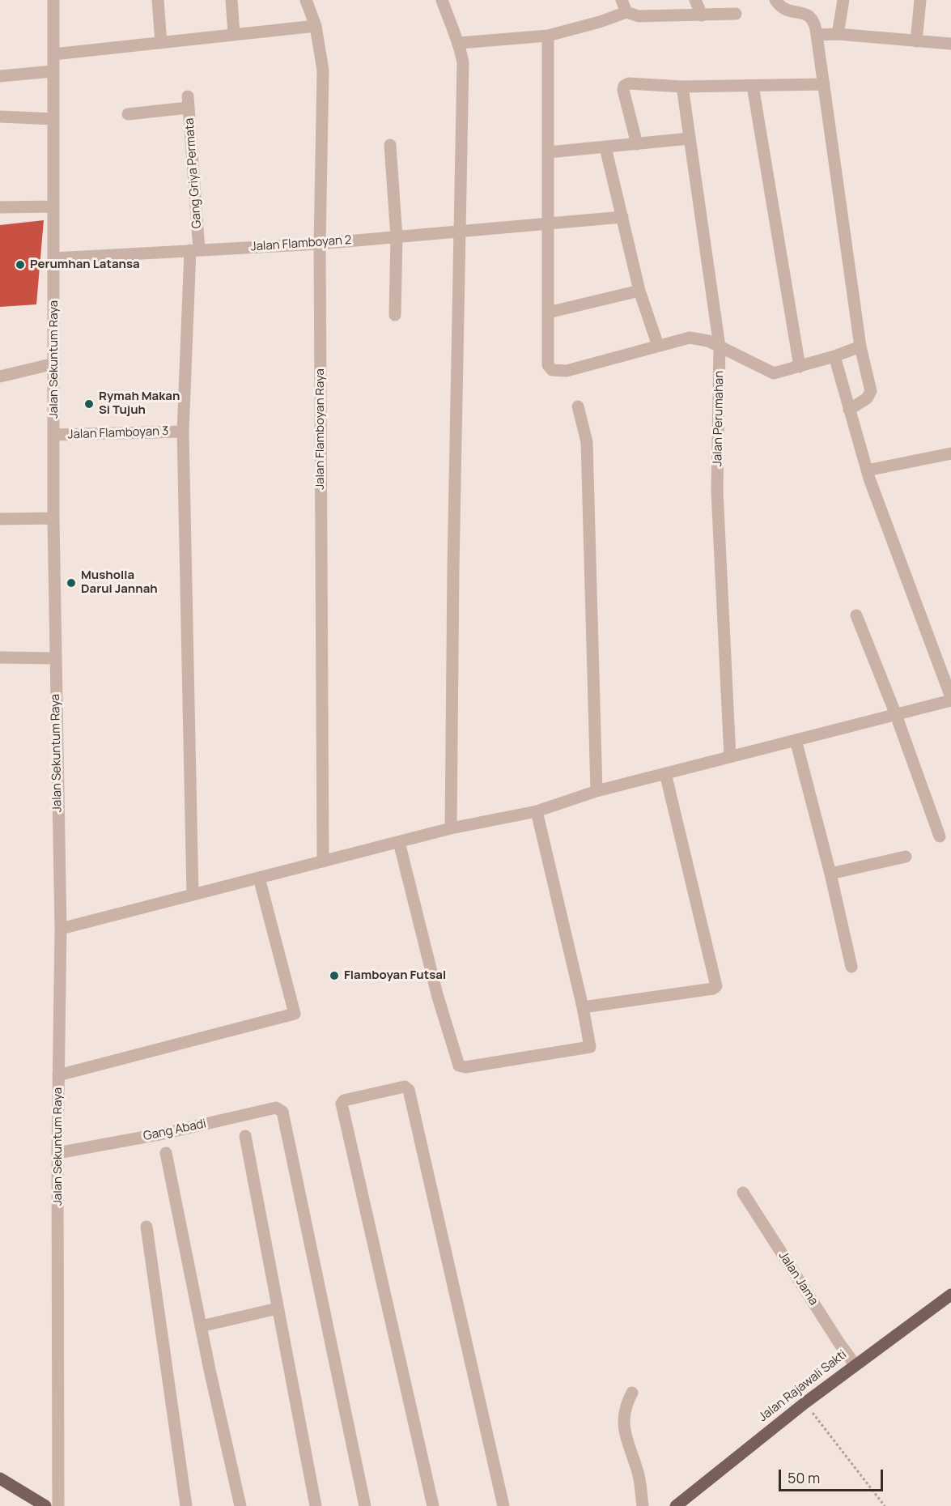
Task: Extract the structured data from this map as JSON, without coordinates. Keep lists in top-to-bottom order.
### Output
{
  "streets": {
    "main road": ["Jalan Rajawali Sakti"],
    "street": [
      "Gang Griya Permata",
      "Jalan Flamboyan 2",
      "Jalan Sekuntum Raya",
      "Jalan Perumahan",
      "Jalan Flamboyan Raya",
      "Jalan Flamboyan 3",
      "Gang Abadi",
      "Jalan Jama"
    ]
  },
  "crossings": [
    ["Gang Griya Permata", "Jalan Flamboyan 2"],
    ["Gang Griya Permata", "Jalan Flamboyan 3"],
    ["Jalan Flamboyan 2", "Jalan Sekuntum Raya"],
    ["Jalan Flamboyan 2", "Jalan Flamboyan Raya"],
    ["Jalan Sekuntum Raya", "Jalan Flamboyan 3"],
    ["Jalan Sekuntum Raya", "Gang Abadi"],
    ["Jalan Jama", "Jalan Rajawali Sakti"]
  ],
  "places": [
    "Perumhan Latansa",
    "Rymah Makan Si Tujuh",
    "Musholla Darul Jannah",
    "Flamboyan Futsal"
  ],
  "scale_bar": "50 m"
}
